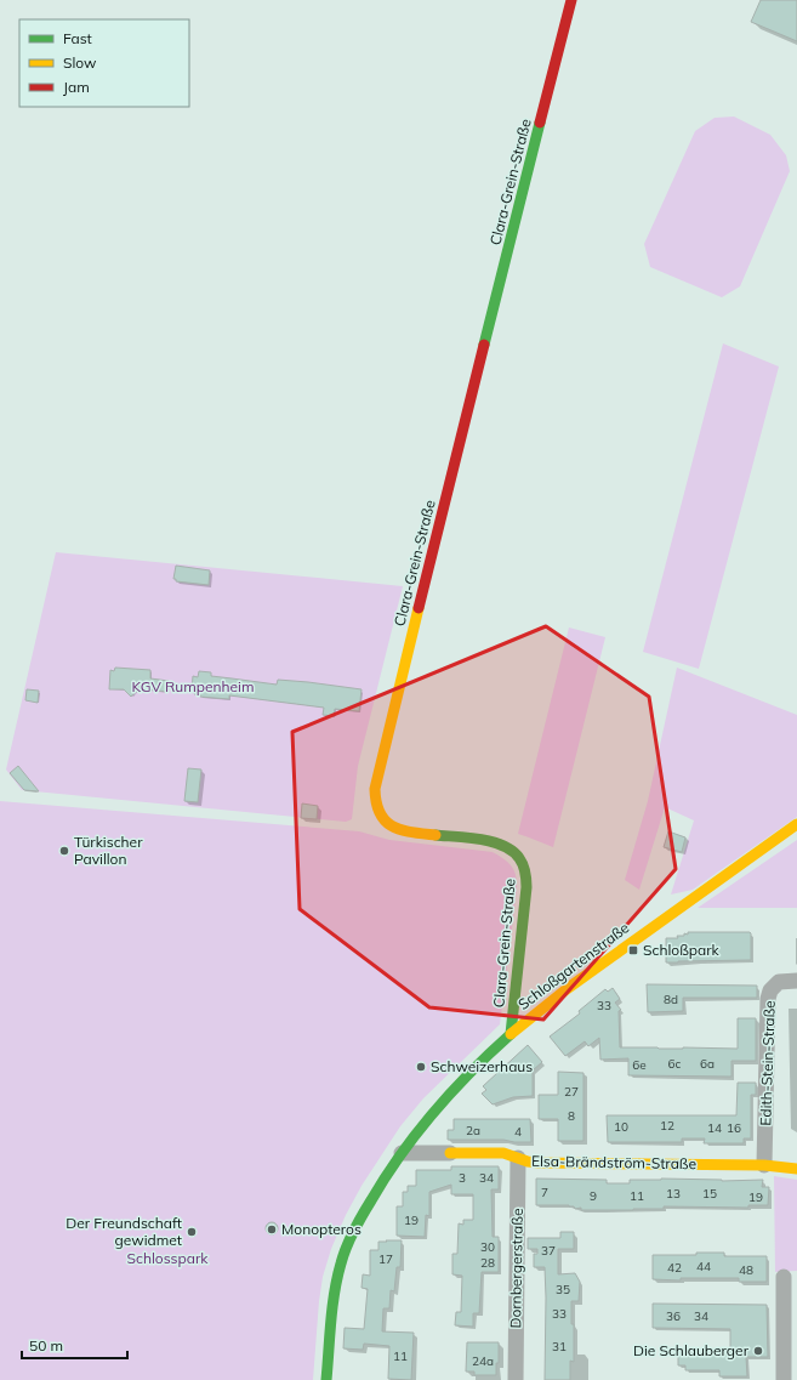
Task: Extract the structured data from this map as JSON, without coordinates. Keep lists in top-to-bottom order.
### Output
{
  "streets": {
    "street": [
      "Clara-Grein-Straße",
      "Schloßgartenstraße",
      "Edith-Stein-Straße",
      "Elsa-Brändström-Straße",
      "Dornbergerstraße"
    ]
  },
  "crossings": [
    ["Clara-Grein-Straße", "Schloßgartenstraße"],
    ["Schloßgartenstraße", "Elsa-Brändström-Straße"],
    ["Edith-Stein-Straße", "Elsa-Brändström-Straße"],
    ["Elsa-Brändström-Straße", "Dornbergerstraße"]
  ],
  "parks": ["KGV Rumpenheim", "Schlosspark"],
  "places": {
    "other": [
      "Türkischer Pavillon",
      "Schweizerhaus",
      "Monopteros",
      "Der Freundschaft gewidmet",
      "Die Schlauberger"
    ],
    "transit": ["Schloßpark"]
  },
  "house_numbers": [
    "8d",
    "33",
    "6c",
    "6a",
    "6e",
    "27",
    "8",
    "12",
    "10",
    "14",
    "16",
    "2a",
    "4",
    "3",
    "34",
    "7",
    "13",
    "15",
    "9",
    "11",
    "19",
    "19",
    "30",
    "37",
    "17",
    "28",
    "44",
    "42",
    "48",
    "35",
    "33",
    "36",
    "34",
    "31",
    "11",
    "24a"
  ],
  "legend": ["Fast", "Slow", "Jam"],
  "scale_bar": "50 m"
}
